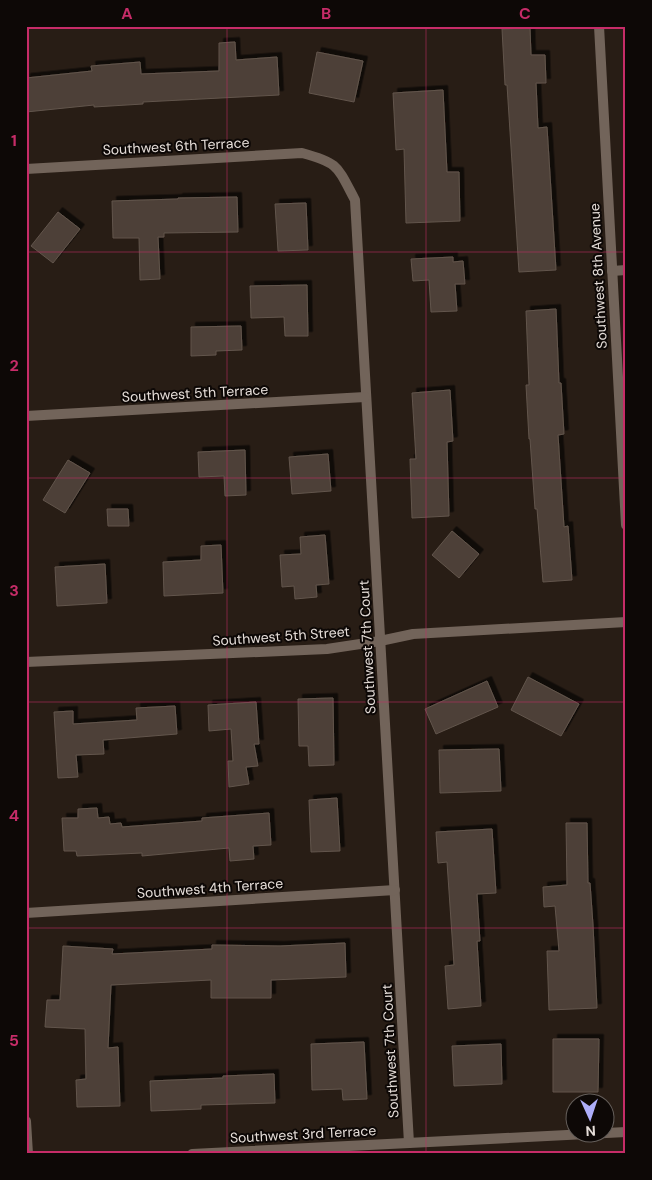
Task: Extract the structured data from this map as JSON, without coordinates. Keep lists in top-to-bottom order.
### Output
{
  "streets": {
    "street": [
      "Southwest 6th Terrace",
      "Southwest 8th Avenue",
      "Southwest 5th Terrace",
      "Southwest 5th Street",
      "Southwest 7th Court",
      "Southwest 4th Terrace",
      "Southwest 3rd Terrace"
    ]
  },
  "crossings": [
    ["Southwest 6th Terrace", "Southwest 7th Court"],
    ["Southwest 5th Terrace", "Southwest 7th Court"],
    ["Southwest 5th Street", "Southwest 7th Court"],
    ["Southwest 7th Court", "Southwest 4th Terrace"],
    ["Southwest 7th Court", "Southwest 3rd Terrace"]
  ],
  "north": "bottom",
  "grid": {
    "columns": ["A", "B", "C"],
    "rows": [
      "1",
      "2",
      "3",
      "4",
      "5"
    ]
  }
}
